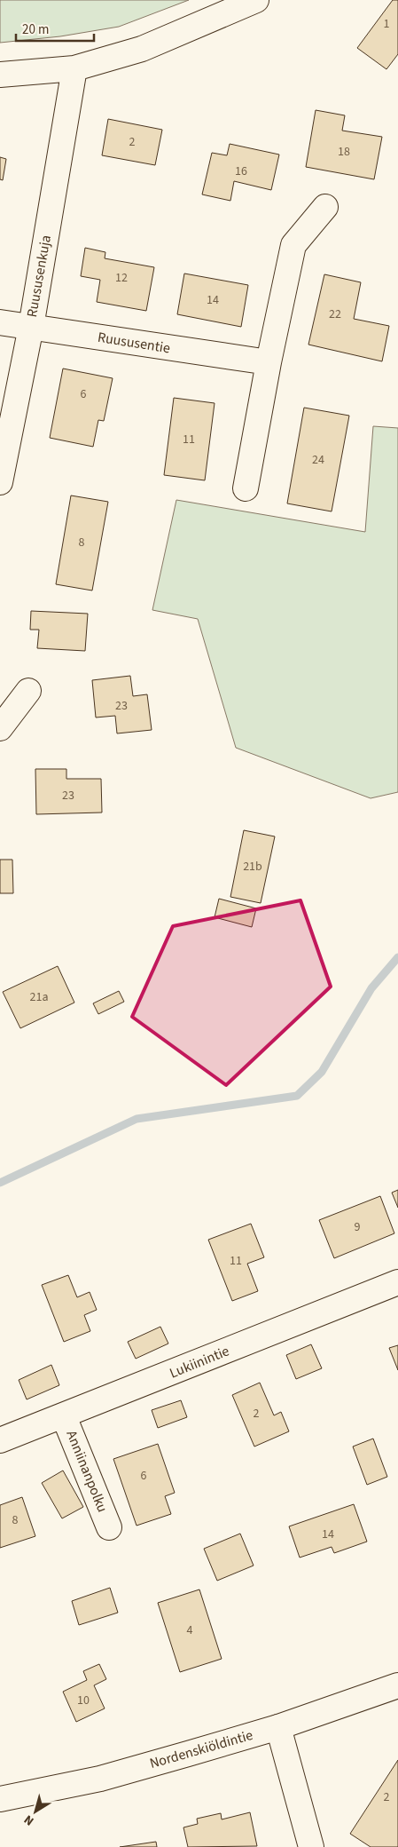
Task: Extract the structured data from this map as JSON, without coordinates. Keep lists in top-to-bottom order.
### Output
{
  "streets": {
    "street": [
      "Ruususenkuja",
      "Ruususentie",
      "Lukiinintie",
      "Anniinanpolku",
      "Nordenskiöldintie"
    ]
  },
  "crossings": [
    ["Ruususenkuja", "Ruususentie"],
    ["Lukiinintie", "Anniinanpolku"]
  ],
  "house_numbers": [
    "1",
    "2",
    "18",
    "16",
    "12",
    "14",
    "22",
    "6",
    "11",
    "24",
    "8",
    "23",
    "23",
    "21b",
    "21a",
    "9",
    "11",
    "2",
    "6",
    "8",
    "14",
    "4",
    "10",
    "2"
  ],
  "scale_bar": "20 m",
  "north": "bottom left"
}
